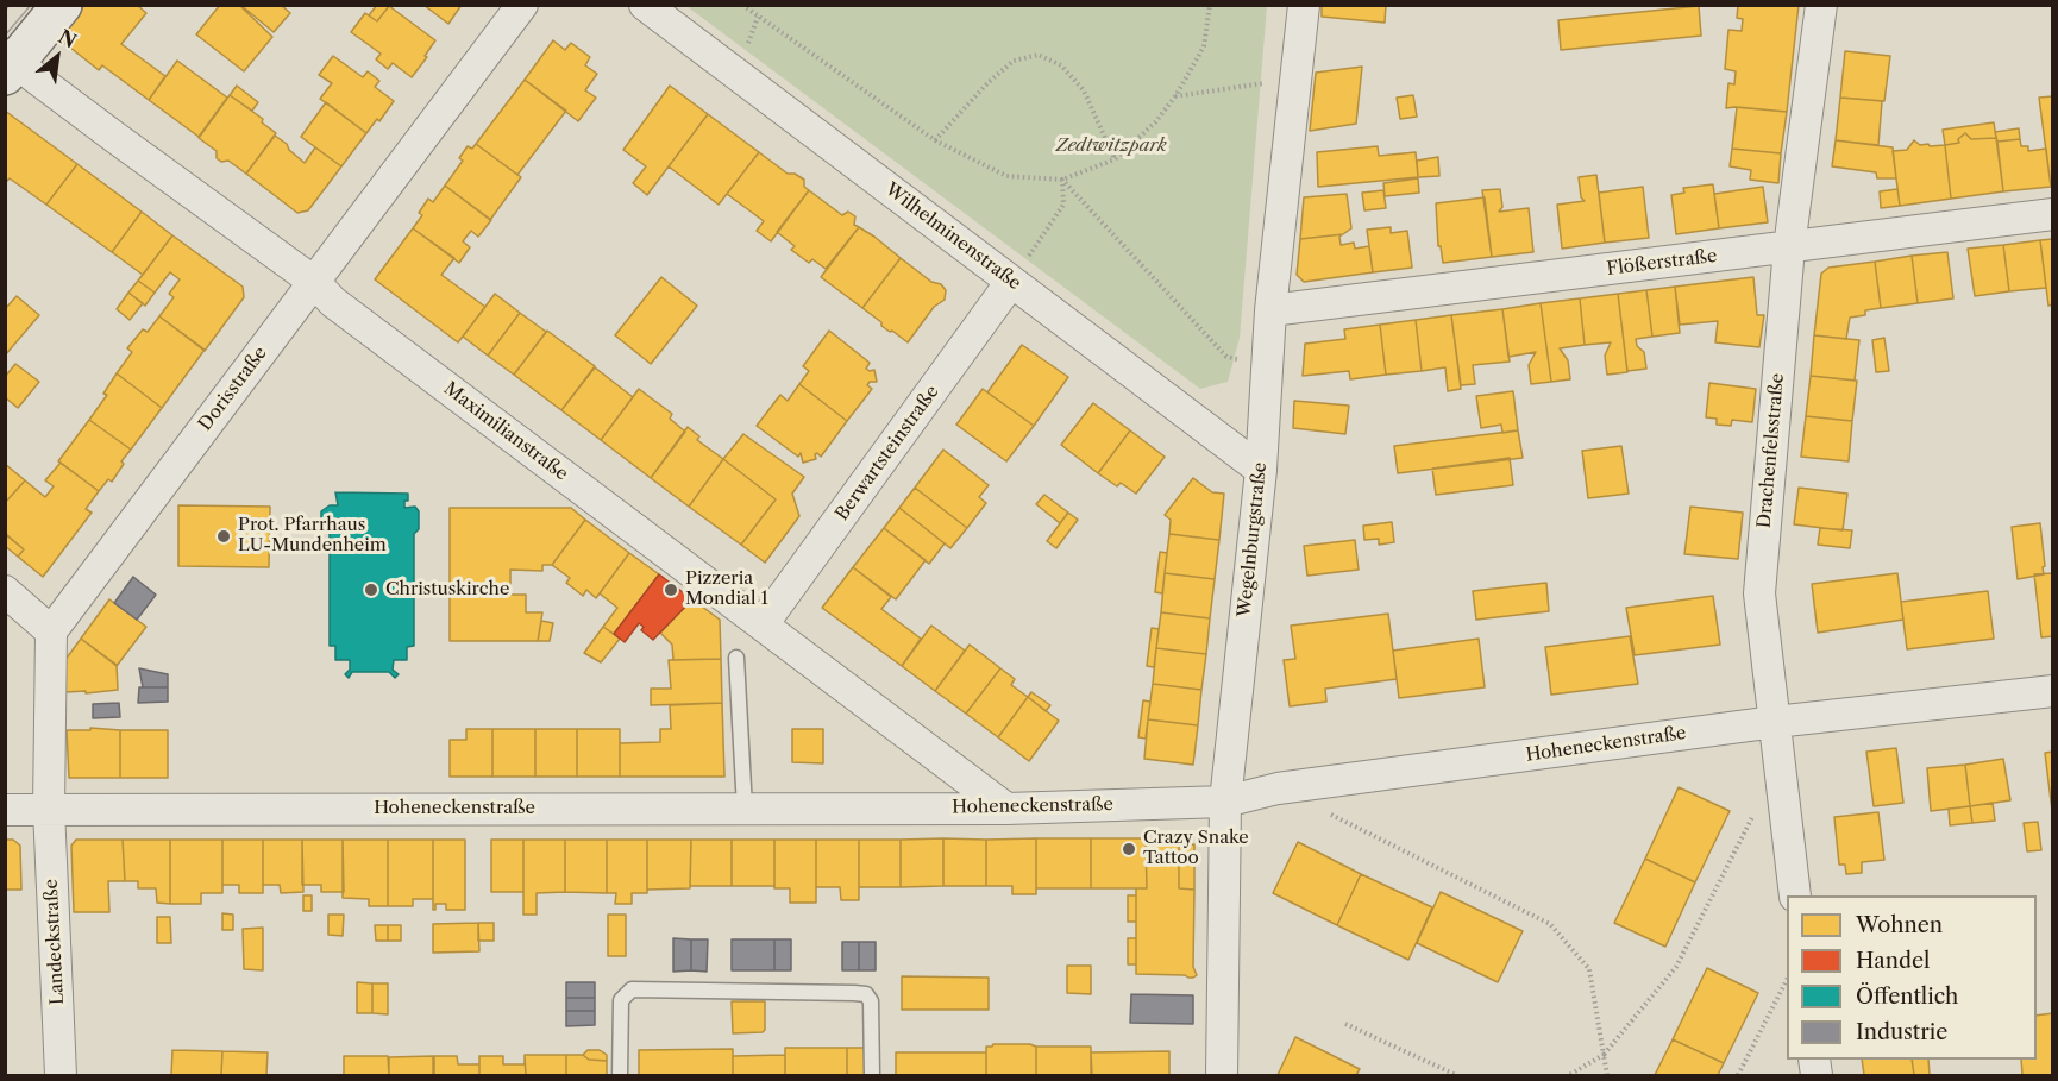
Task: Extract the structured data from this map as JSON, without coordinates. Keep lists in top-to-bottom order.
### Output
{
  "streets": {
    "street": [
      "Wilhelminenstraße",
      "Flößerstraße",
      "Dorisstraße",
      "Maximilianstraße",
      "Drachenfelsstraße",
      "Berwartsteinstraße",
      "Wegelnburgstraße",
      "Hoheneckenstraße",
      "Landeckstraße"
    ]
  },
  "crossings": [
    ["Wilhelminenstraße", "Berwartsteinstraße"],
    ["Wilhelminenstraße", "Wegelnburgstraße"],
    ["Flößerstraße", "Drachenfelsstraße"],
    ["Flößerstraße", "Wegelnburgstraße"],
    ["Dorisstraße", "Maximilianstraße"],
    ["Maximilianstraße", "Berwartsteinstraße"],
    ["Maximilianstraße", "Hoheneckenstraße"],
    ["Drachenfelsstraße", "Hoheneckenstraße"],
    ["Wegelnburgstraße", "Hoheneckenstraße"],
    ["Hoheneckenstraße", "Landeckstraße"]
  ],
  "parks": ["Zedtwitzpark"],
  "places": [
    "Prot. Pfarrhaus LU-Mundenheim",
    "Christuskirche",
    "Pizzeria Mondial 1",
    "Crazy Snake Tattoo"
  ],
  "legend": [
    "Wohnen",
    "Handel",
    "Öffentlich",
    "Industrie"
  ],
  "north": "top right"
}
